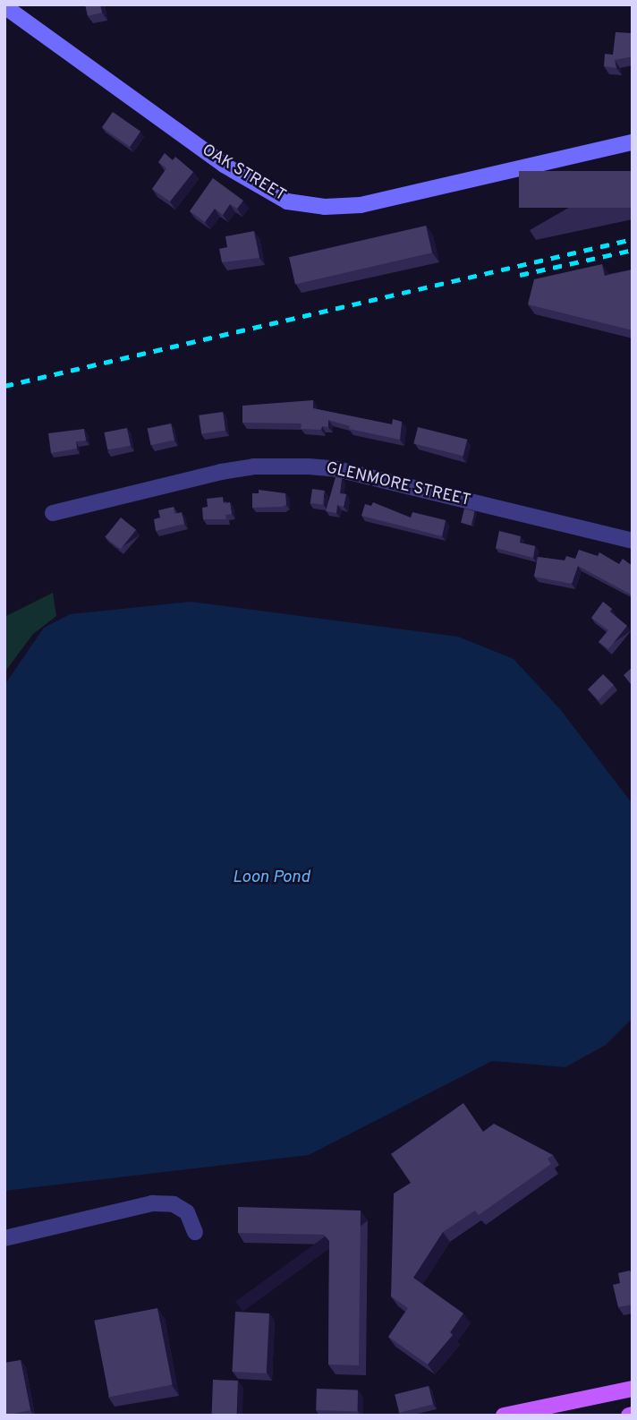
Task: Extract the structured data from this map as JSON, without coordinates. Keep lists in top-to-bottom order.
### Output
{
  "streets": {
    "street": ["OAK STREET", "GLENMORE STREET"]
  },
  "water": ["Loon Pond"]
}
